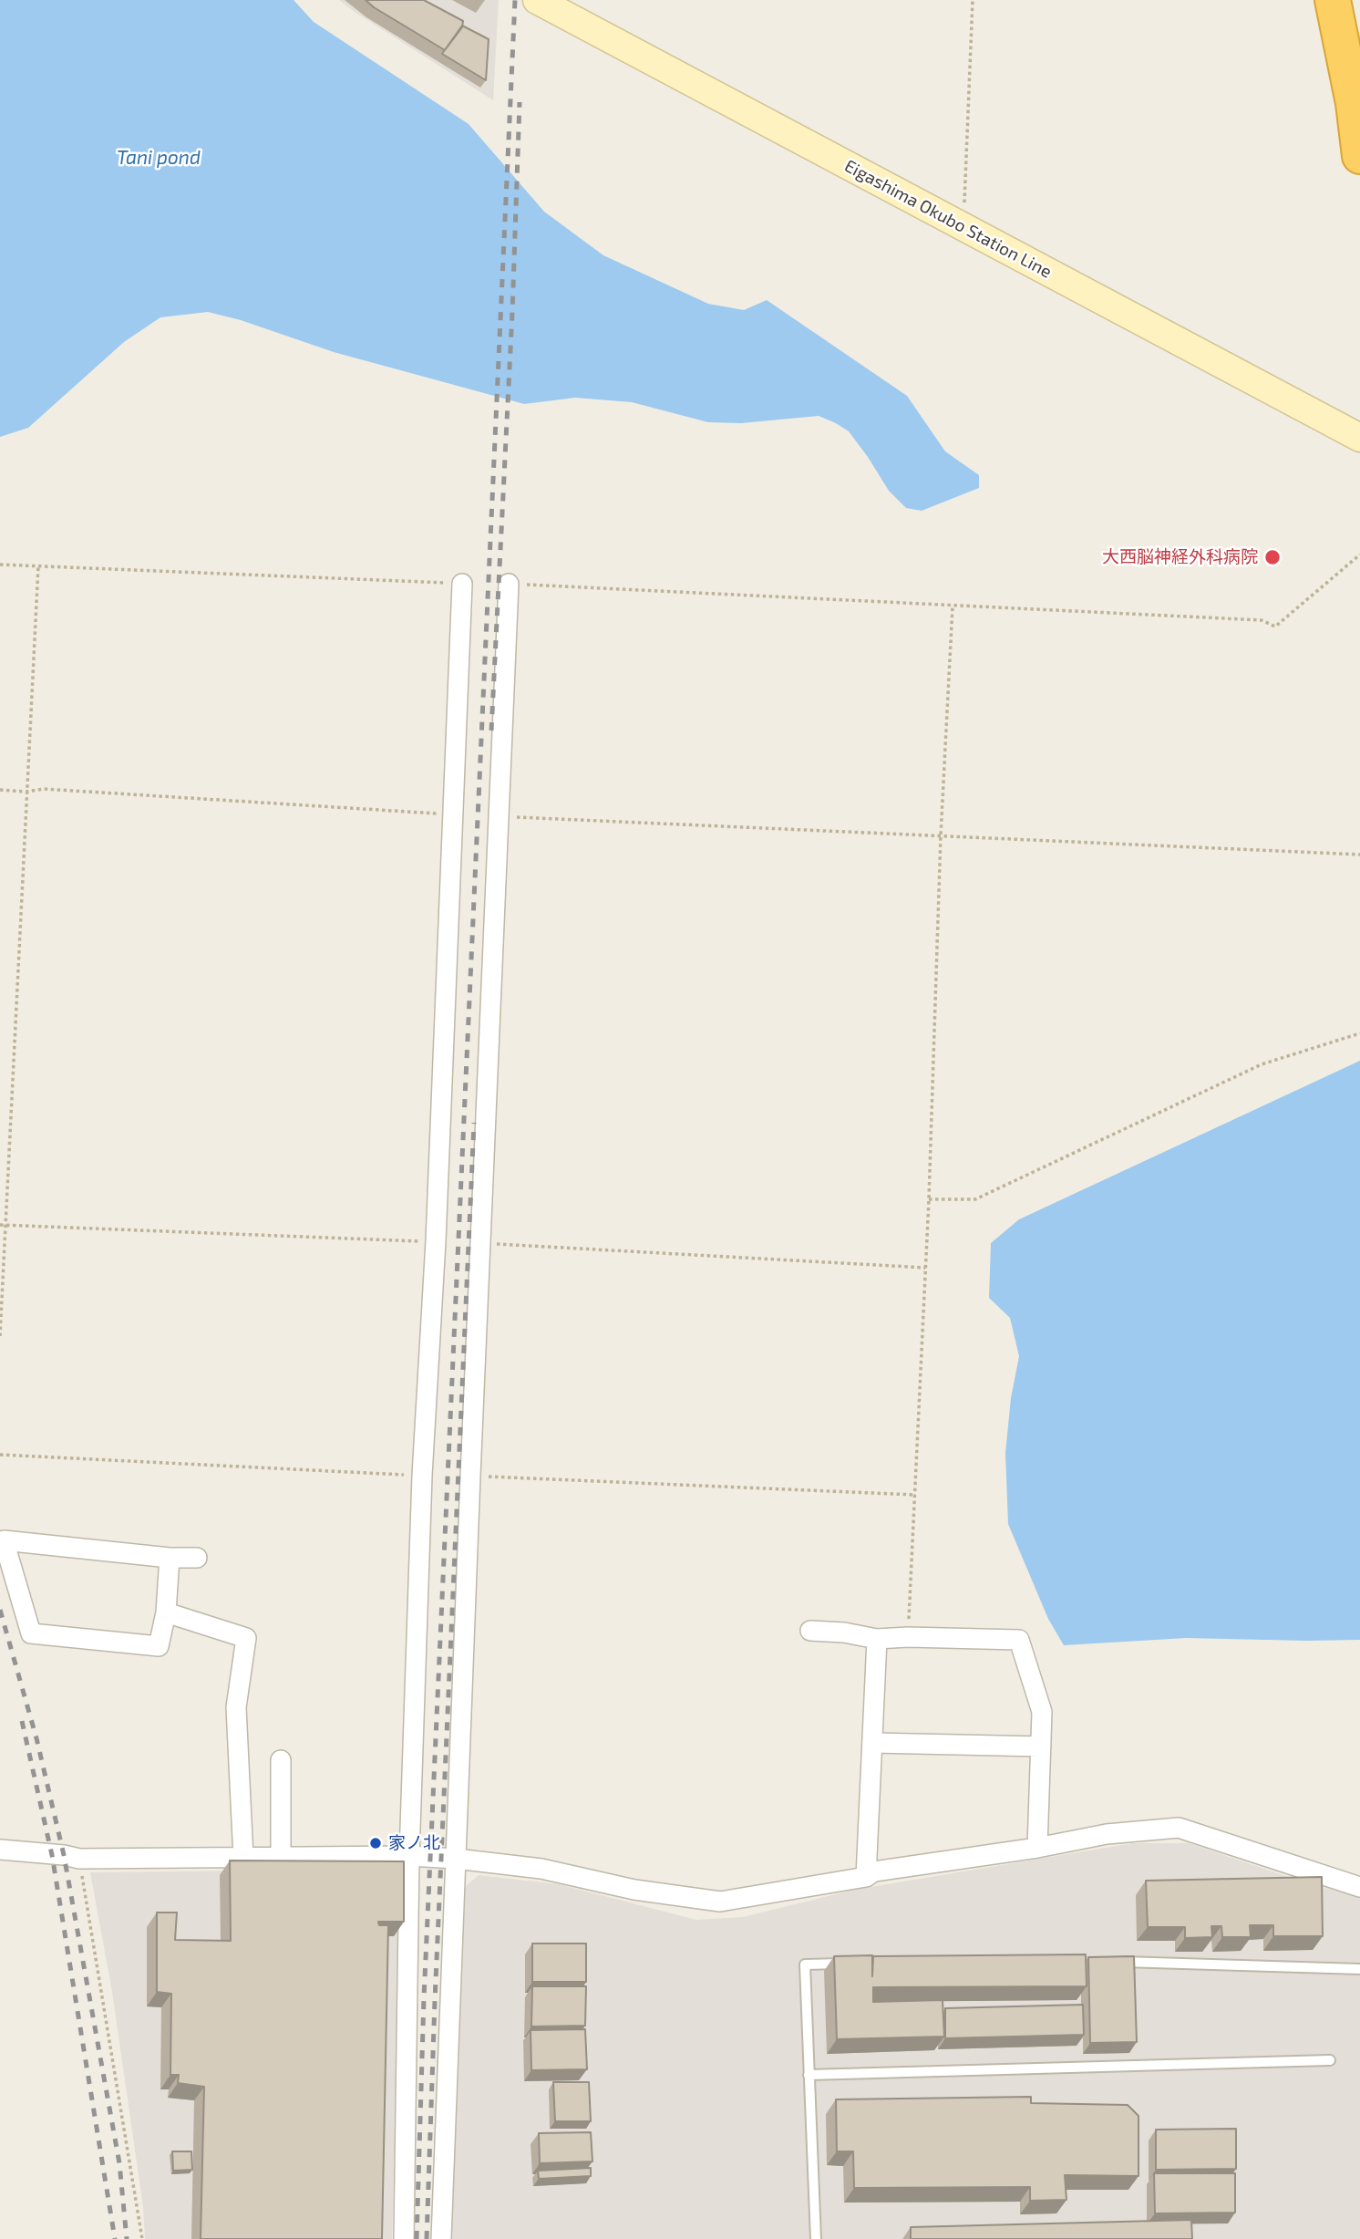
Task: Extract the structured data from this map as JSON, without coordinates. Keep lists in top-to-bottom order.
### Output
{
  "streets": {
    "main road": ["Eigashima Okubo Station Line"]
  },
  "water": ["Tani pond"],
  "places": ["大西脳神経外科病院", "家ノ北"]
}
